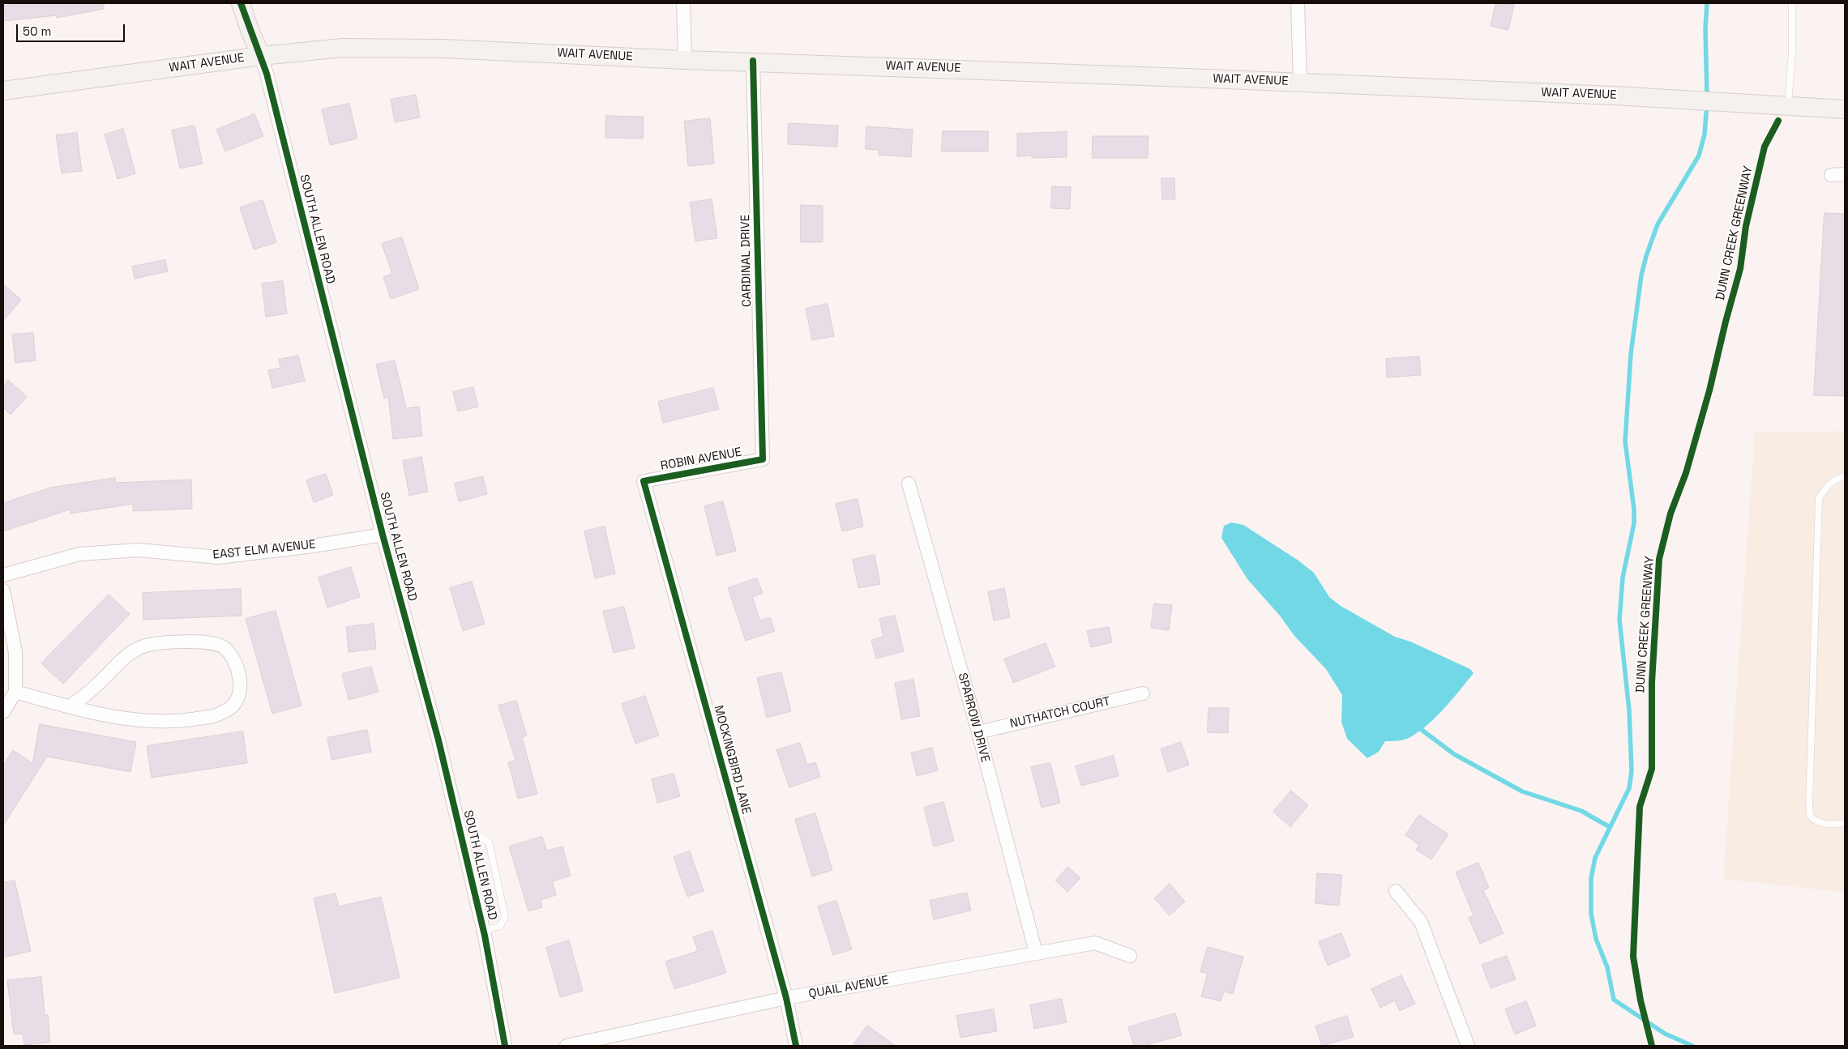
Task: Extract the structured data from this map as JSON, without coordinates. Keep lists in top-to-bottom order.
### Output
{
  "streets": {
    "main road": ["WAIT AVENUE"],
    "street": [
      "SOUTH ALLEN ROAD",
      "CARDINAL DRIVE",
      "ROBIN AVENUE",
      "EAST ELM AVENUE",
      "NUTHATCH COURT",
      "SPARROW DRIVE",
      "MOCKINGBIRD LANE",
      "QUAIL AVENUE"
    ],
    "cycle path": ["DUNN CREEK GREENWAY"]
  },
  "crossings": [
    ["WAIT AVENUE", "SOUTH ALLEN ROAD"],
    ["WAIT AVENUE", "CARDINAL DRIVE"],
    ["SOUTH ALLEN ROAD", "EAST ELM AVENUE"],
    ["CARDINAL DRIVE", "ROBIN AVENUE"],
    ["ROBIN AVENUE", "MOCKINGBIRD LANE"],
    ["NUTHATCH COURT", "SPARROW DRIVE"],
    ["SPARROW DRIVE", "QUAIL AVENUE"],
    ["MOCKINGBIRD LANE", "QUAIL AVENUE"]
  ],
  "scale_bar": "50 m"
}
